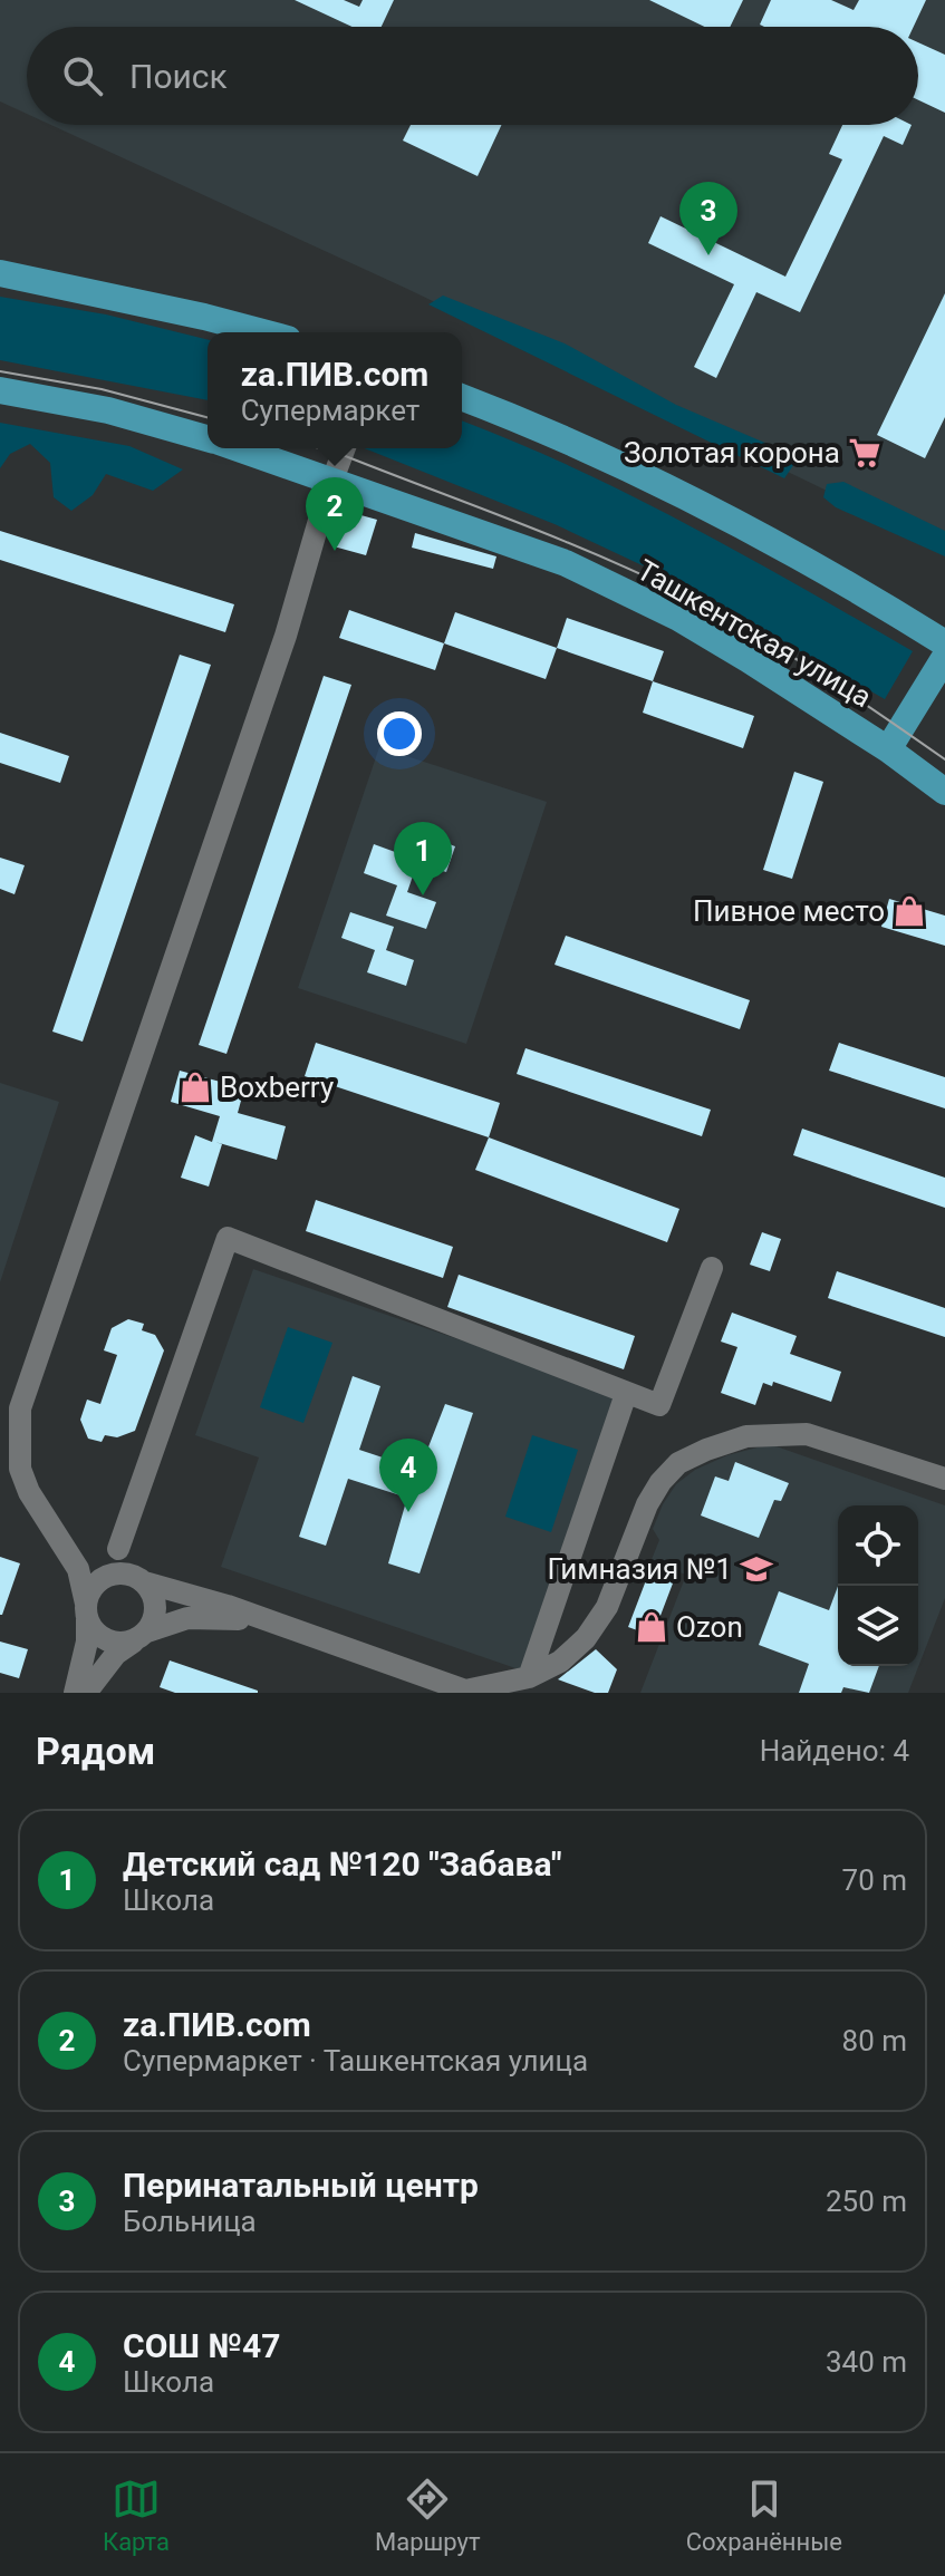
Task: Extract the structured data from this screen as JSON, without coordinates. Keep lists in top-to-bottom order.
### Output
{
  "streets": {
    "main road": ["Ташкентская улица"]
  },
  "places": {
    "supermarket": ["Золотая корона"],
    "shop": ["Пивное место", "Boxberry", "Ozon"],
    "school or university": ["Гимназия №1"]
  },
  "page": {
    "search": "Поиск",
    "pins": [
      "3",
      "2",
      "1",
      "4"
    ],
    "popup": ["za.ПИВ.com", "Супермаркет"],
    "heading": ["Рядом", "Найдено: 4"],
    "list": [
      {
        "mark": "1",
        "name": "Детский сад №120 \"Забава\"",
        "note": "Школа",
        "value": "70 m"
      },
      {
        "mark": "2",
        "name": "za.ПИВ.com",
        "note": "Супермаркет · Ташкентская улица",
        "value": "80 m"
      },
      {
        "mark": "3",
        "name": "Перинатальный центр",
        "note": "Больница",
        "value": "250 m"
      },
      {
        "mark": "4",
        "name": "СОШ №47",
        "note": "Школа",
        "value": "340 m"
      }
    ],
    "nav": ["Карта", "Маршрут", "Сохранённые"]
  }
}
